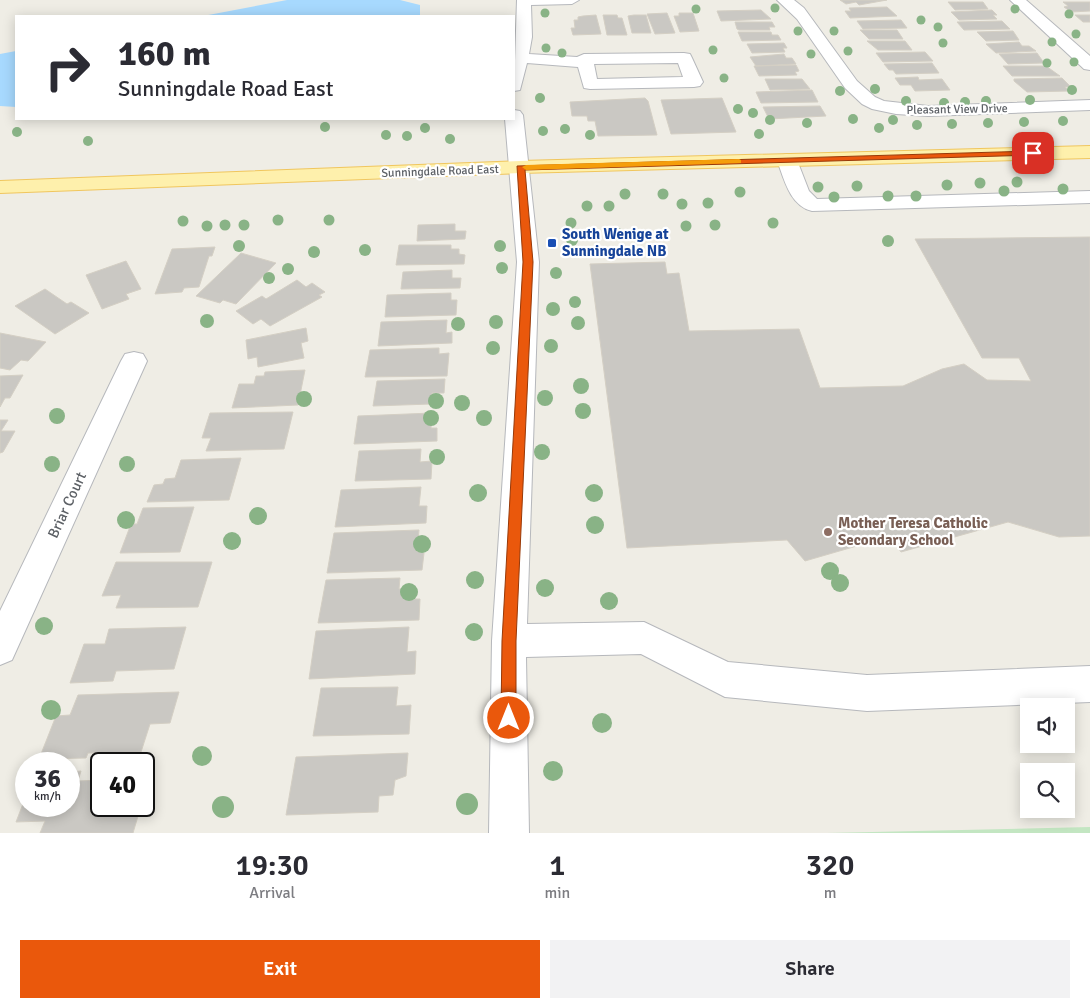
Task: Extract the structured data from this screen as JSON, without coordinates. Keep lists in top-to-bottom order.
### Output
{
  "streets": {
    "main road": ["Sunningdale Road East"],
    "street": ["Pleasant View Drive", "Briar Court"]
  },
  "places": {
    "transit": ["South Wenige at Sunningdale NB"],
    "other": ["Mother Teresa Catholic Secondary School"]
  },
  "page": {
    "turn": ["160 m", "Sunningdale Road East"],
    "speed": "36 km/h",
    "limit": "40",
    "eta": [
      "19:30",
      "Arrival",
      "1",
      "min",
      "320",
      "m"
    ],
    "buttons": ["Exit", "Share"]
  }
}
